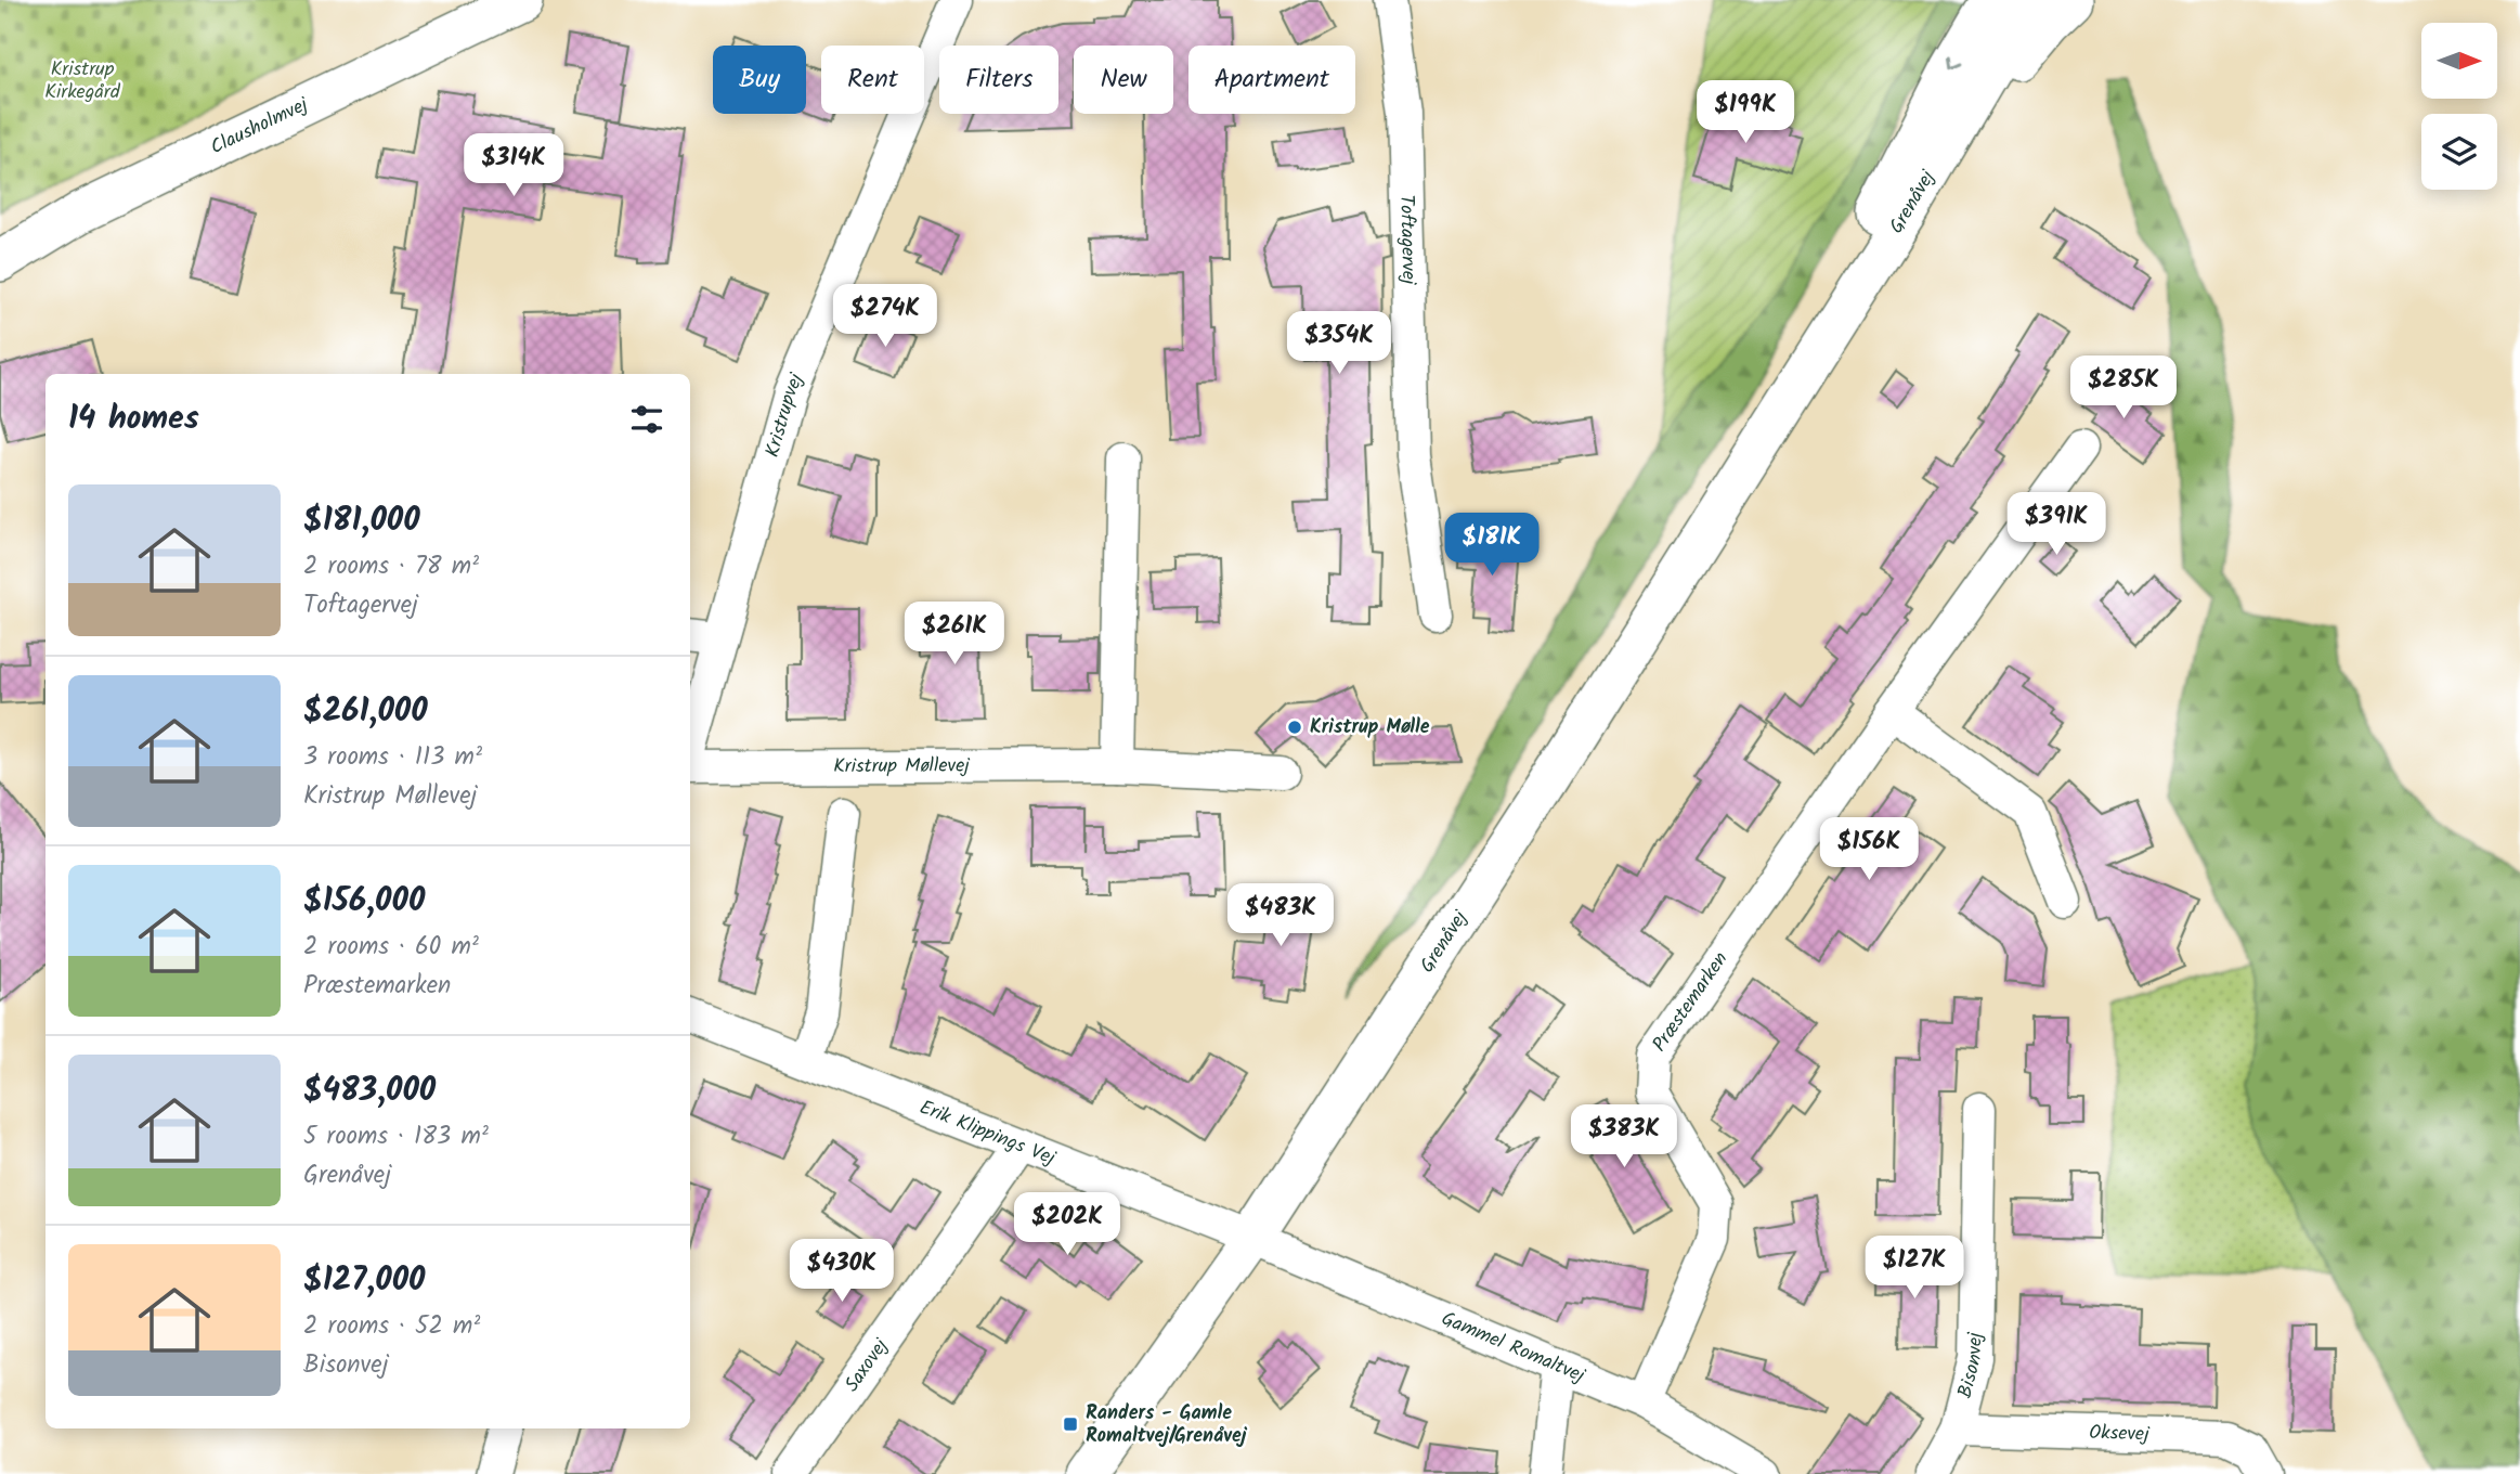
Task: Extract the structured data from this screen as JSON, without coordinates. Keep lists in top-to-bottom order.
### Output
{
  "streets": {
    "street": [
      "Clausholmvej",
      "Grenåvej",
      "Toftagervej",
      "Kristrupvej",
      "Kristrup Møllevej",
      "Præstemarken",
      "Erik Klippings Vej",
      "Gammel Romaltvej",
      "Bisonvej",
      "Saxovej",
      "Oksevej"
    ]
  },
  "crossings": [
    ["Grenåvej", "Erik Klippings Vej"],
    ["Grenåvej", "Gammel Romaltvej"],
    ["Præstemarken", "Gammel Romaltvej"],
    ["Erik Klippings Vej", "Gammel Romaltvej"],
    ["Erik Klippings Vej", "Saxovej"],
    ["Bisonvej", "Oksevej"]
  ],
  "parks": ["Kristrup Kirkegård"],
  "places": {
    "other": ["Kristrup Mølle"],
    "transit": ["Randers - Gamle Romaltvej/Grenåvej"]
  },
  "north": "right",
  "page": {
    "chip": [
      "Buy",
      "Rent",
      "Filters",
      "New",
      "Apartment"
    ],
    "price": [
      "$199K",
      "$314K",
      "$274K",
      "$354K",
      "$285K",
      "$391K",
      "$181K",
      "$261K",
      "$156K",
      "$483K",
      "$383K",
      "$202K",
      "$127K",
      "$430K"
    ],
    "heading": "14 homes",
    "list": [
      {
        "name": "$181,000",
        "note": "2 rooms · 78 m² · Toftagervej"
      },
      {
        "name": "$261,000",
        "note": "3 rooms · 113 m² · Kristrup Møllevej"
      },
      {
        "name": "$156,000",
        "note": "2 rooms · 60 m² · Præstemarken"
      },
      {
        "name": "$483,000",
        "note": "5 rooms · 183 m² · Grenåvej"
      },
      {
        "name": "$127,000",
        "note": "2 rooms · 52 m² · Bisonvej"
      }
    ]
  }
}
